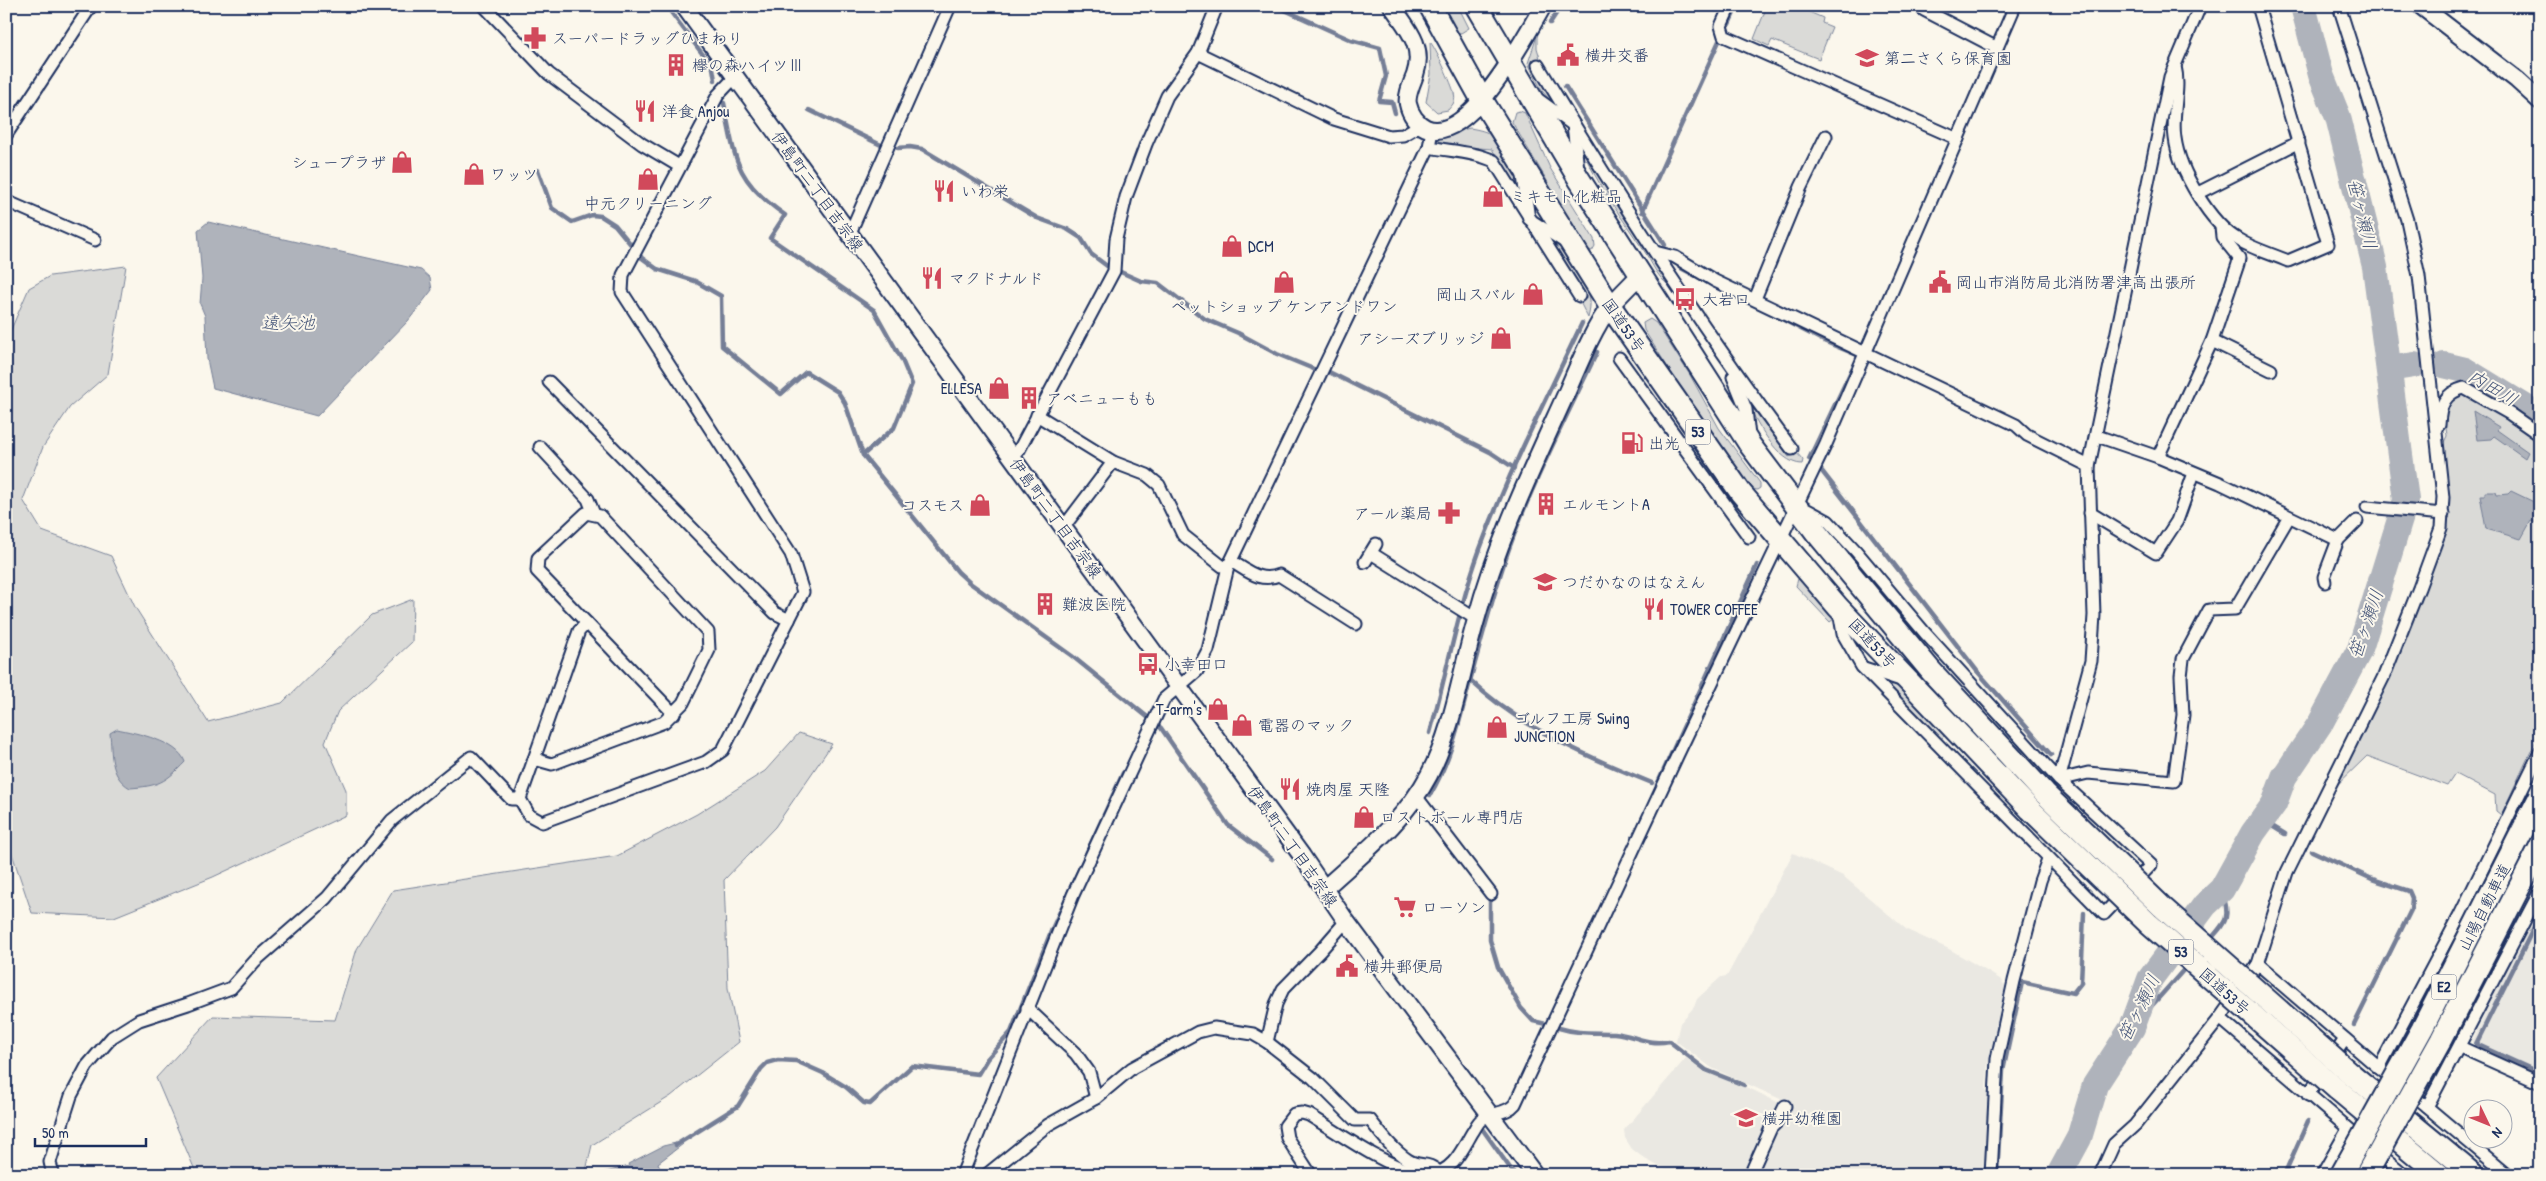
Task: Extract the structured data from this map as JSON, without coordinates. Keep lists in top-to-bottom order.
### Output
{
  "streets": {
    "highway": [
      "国道53号",
      "53",
      "山陽自動車道",
      "E2"
    ],
    "street": ["伊島町二丁目吉宗線"]
  },
  "water": ["笹ヶ瀬川", "遠矢池", "内田川"],
  "places": {
    "pharmacy": ["スーパードラッグひまわり", "アール薬局"],
    "public building": ["横井交番", "岡山市消防局北消防署津高出張所", "横井郵便局"],
    "school or university": ["第二さくら保育園", "つだかなのはなえん", "横井幼稚園"],
    "building": [
      "欅の森ハイツⅢ",
      "アベニューもも",
      "エルモントA",
      "難波医院"
    ],
    "restaurant": [
      "洋食 Anjou",
      "いわ栄",
      "マクドナルド",
      "TOWER COFFEE",
      "焼肉屋 天隆"
    ],
    "shop": [
      "シュープラザ",
      "ワッツ",
      "中元クリーニング",
      "ミキモト化粧品",
      "DCM",
      "ペットショップ ケンアンドワン",
      "岡山スバル",
      "アシーズブリッジ",
      "ELLESA",
      "コスモス",
      "T-arm's",
      "電器のマック",
      "ゴルフ工房 Swing JUNCTION",
      "ロストボール専門店"
    ],
    "bus stop": ["大岩口", "小幸田口"],
    "fuel station": ["出光"],
    "supermarket": ["ローソン"]
  },
  "scale_bar": "50 m",
  "north": "bottom right"
}
